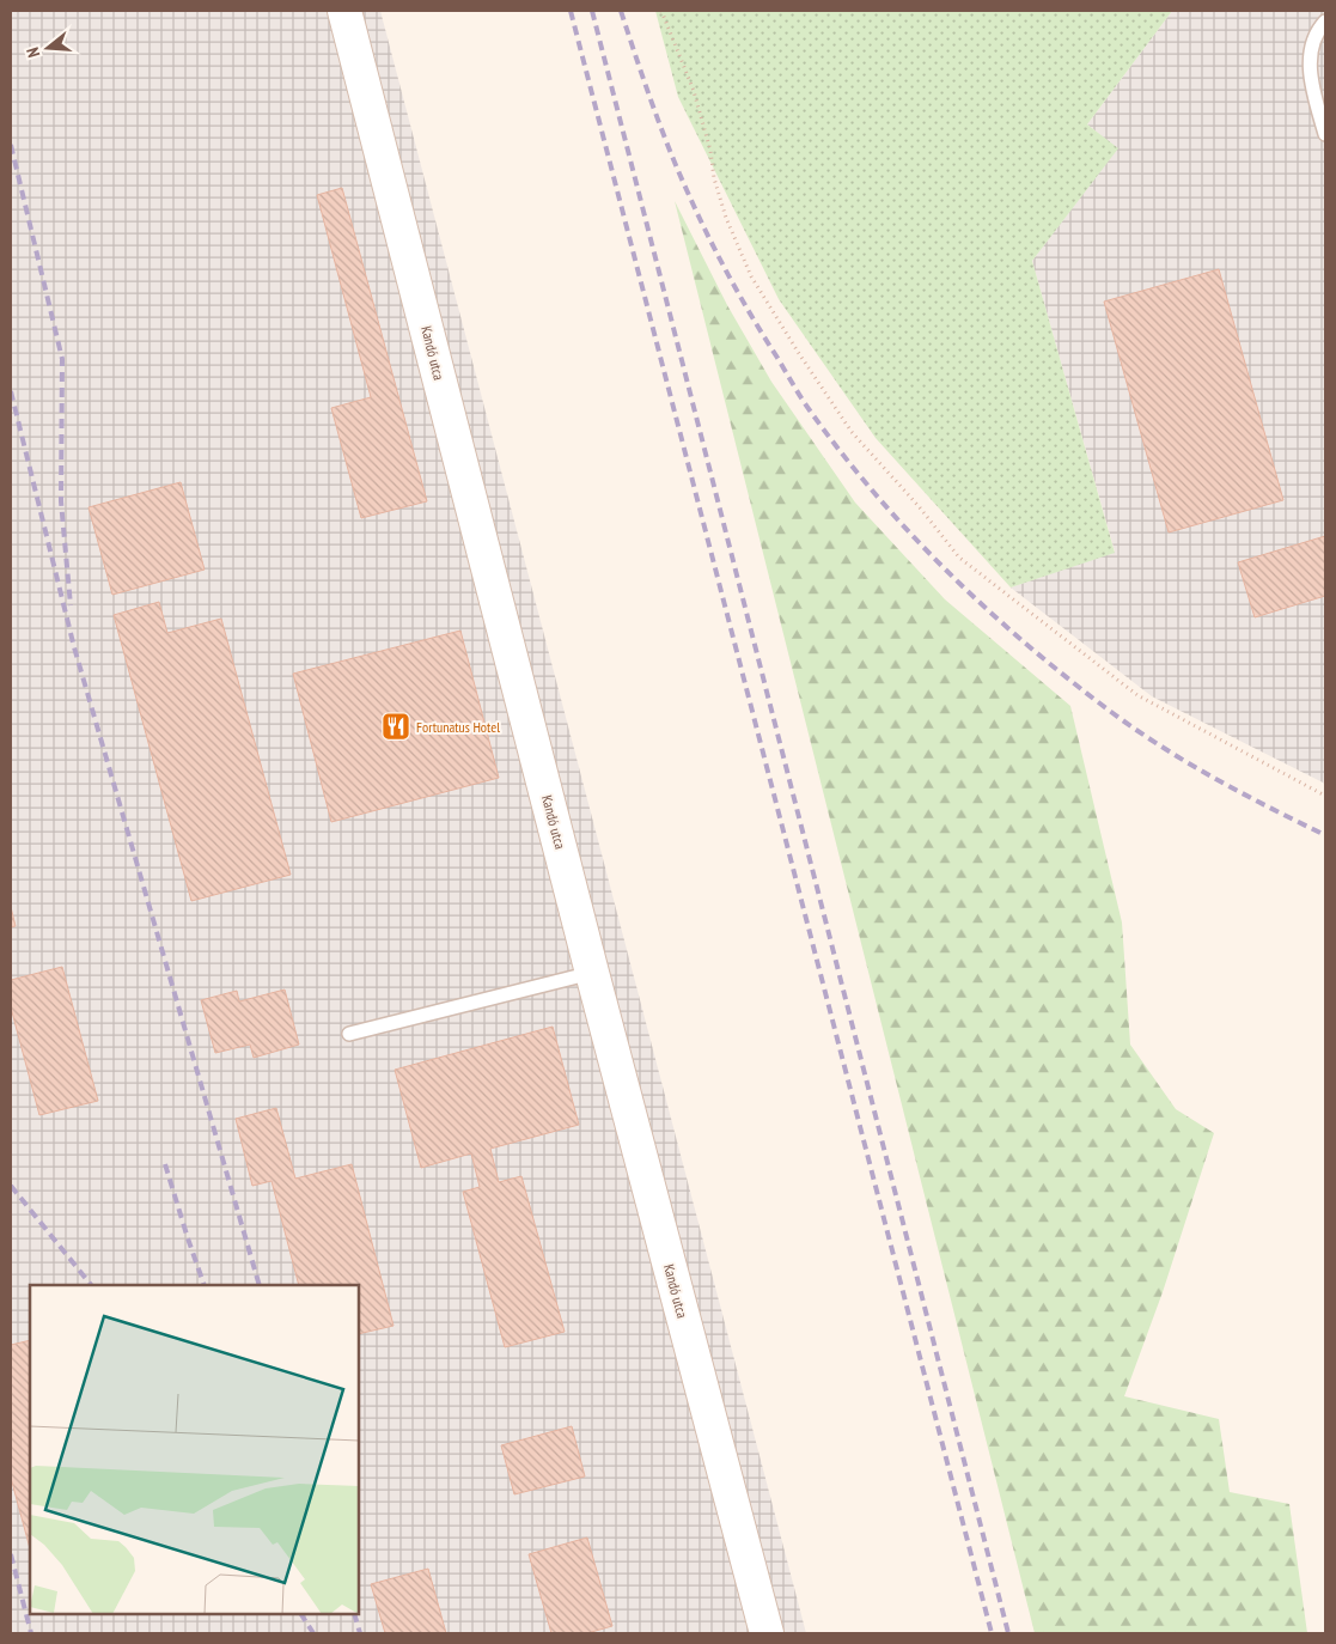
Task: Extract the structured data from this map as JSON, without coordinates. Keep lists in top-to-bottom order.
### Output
{
  "streets": {
    "street": ["Kandó utca"]
  },
  "places": {
    "restaurant": ["Fortunatus Hotel"]
  },
  "north": "left"
}
